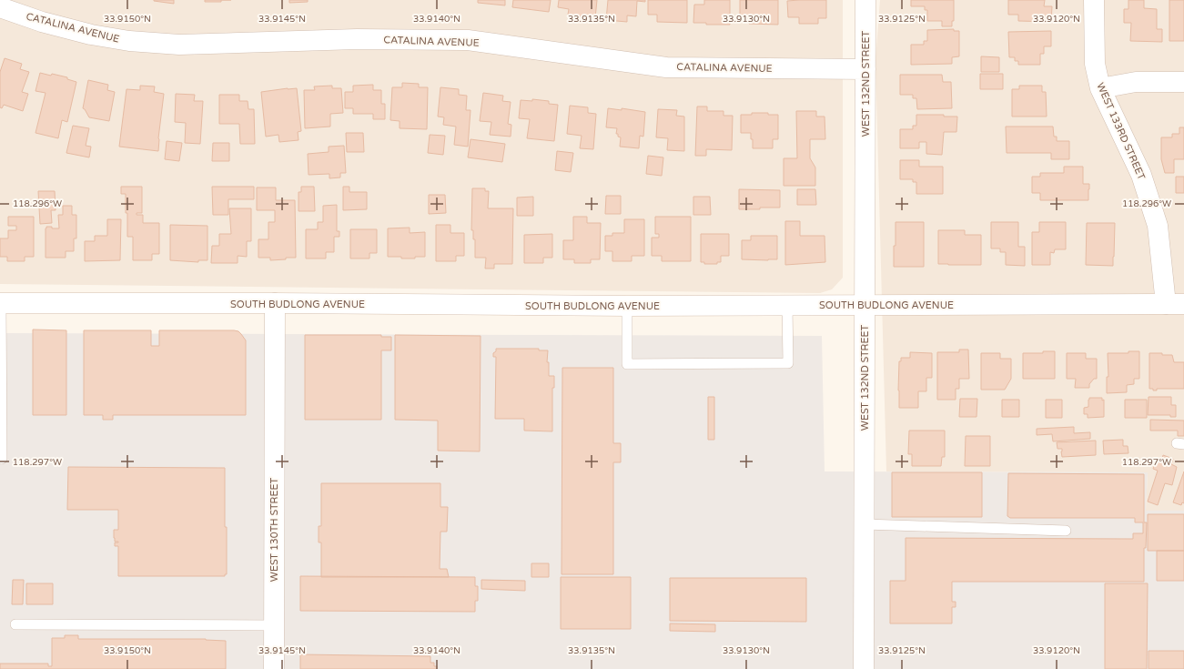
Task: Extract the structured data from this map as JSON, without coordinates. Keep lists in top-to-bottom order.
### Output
{
  "streets": {
    "street": [
      "CATALINA AVENUE",
      "WEST 132ND STREET",
      "WEST 133RD STREET",
      "SOUTH BUDLONG AVENUE",
      "WEST 130TH STREET"
    ]
  },
  "crossings": [
    ["CATALINA AVENUE", "WEST 132ND STREET"],
    ["WEST 132ND STREET", "SOUTH BUDLONG AVENUE"],
    ["WEST 133RD STREET", "SOUTH BUDLONG AVENUE"],
    ["SOUTH BUDLONG AVENUE", "WEST 130TH STREET"]
  ],
  "coordinates": [
    "33.9150°N",
    "33.9145°N",
    "33.9140°N",
    "33.9135°N",
    "33.9130°N",
    "33.9125°N",
    "33.9120°N",
    "118.296°W",
    "118.297°W"
  ]
}
